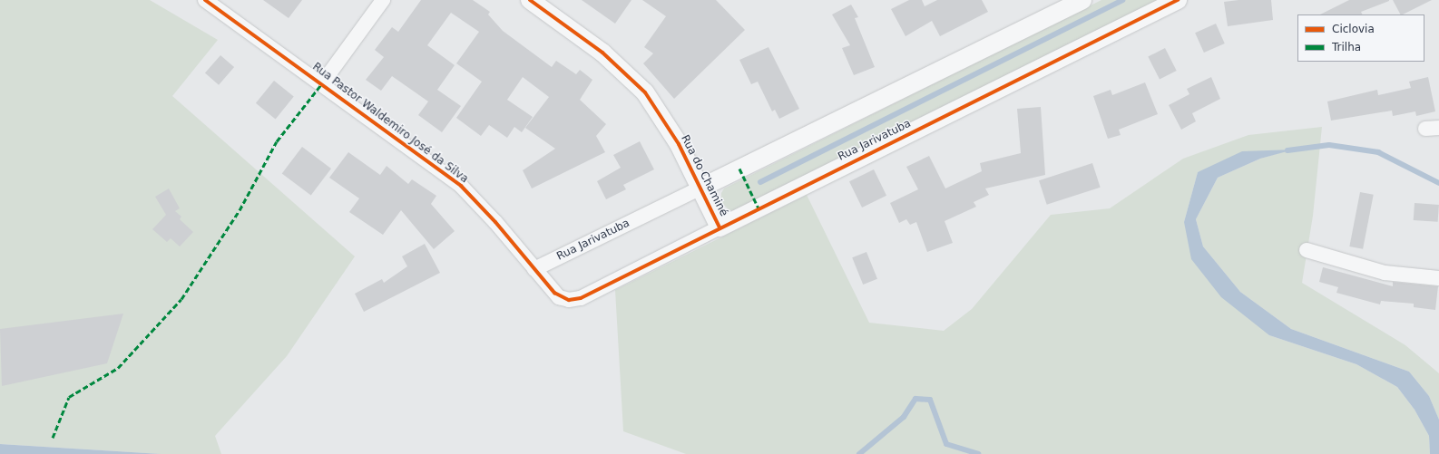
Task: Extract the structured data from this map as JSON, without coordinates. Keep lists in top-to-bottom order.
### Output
{
  "streets": {
    "street": ["Rua Pastor Waldemiro José da Silva", "Rua Jarivatuba", "Rua do Chaminé"]
  },
  "crossings": [
    ["Rua Pastor Waldemiro José da Silva", "Rua Jarivatuba"],
    ["Rua Jarivatuba", "Rua do Chaminé"]
  ],
  "legend": ["Ciclovia", "Trilha"]
}
